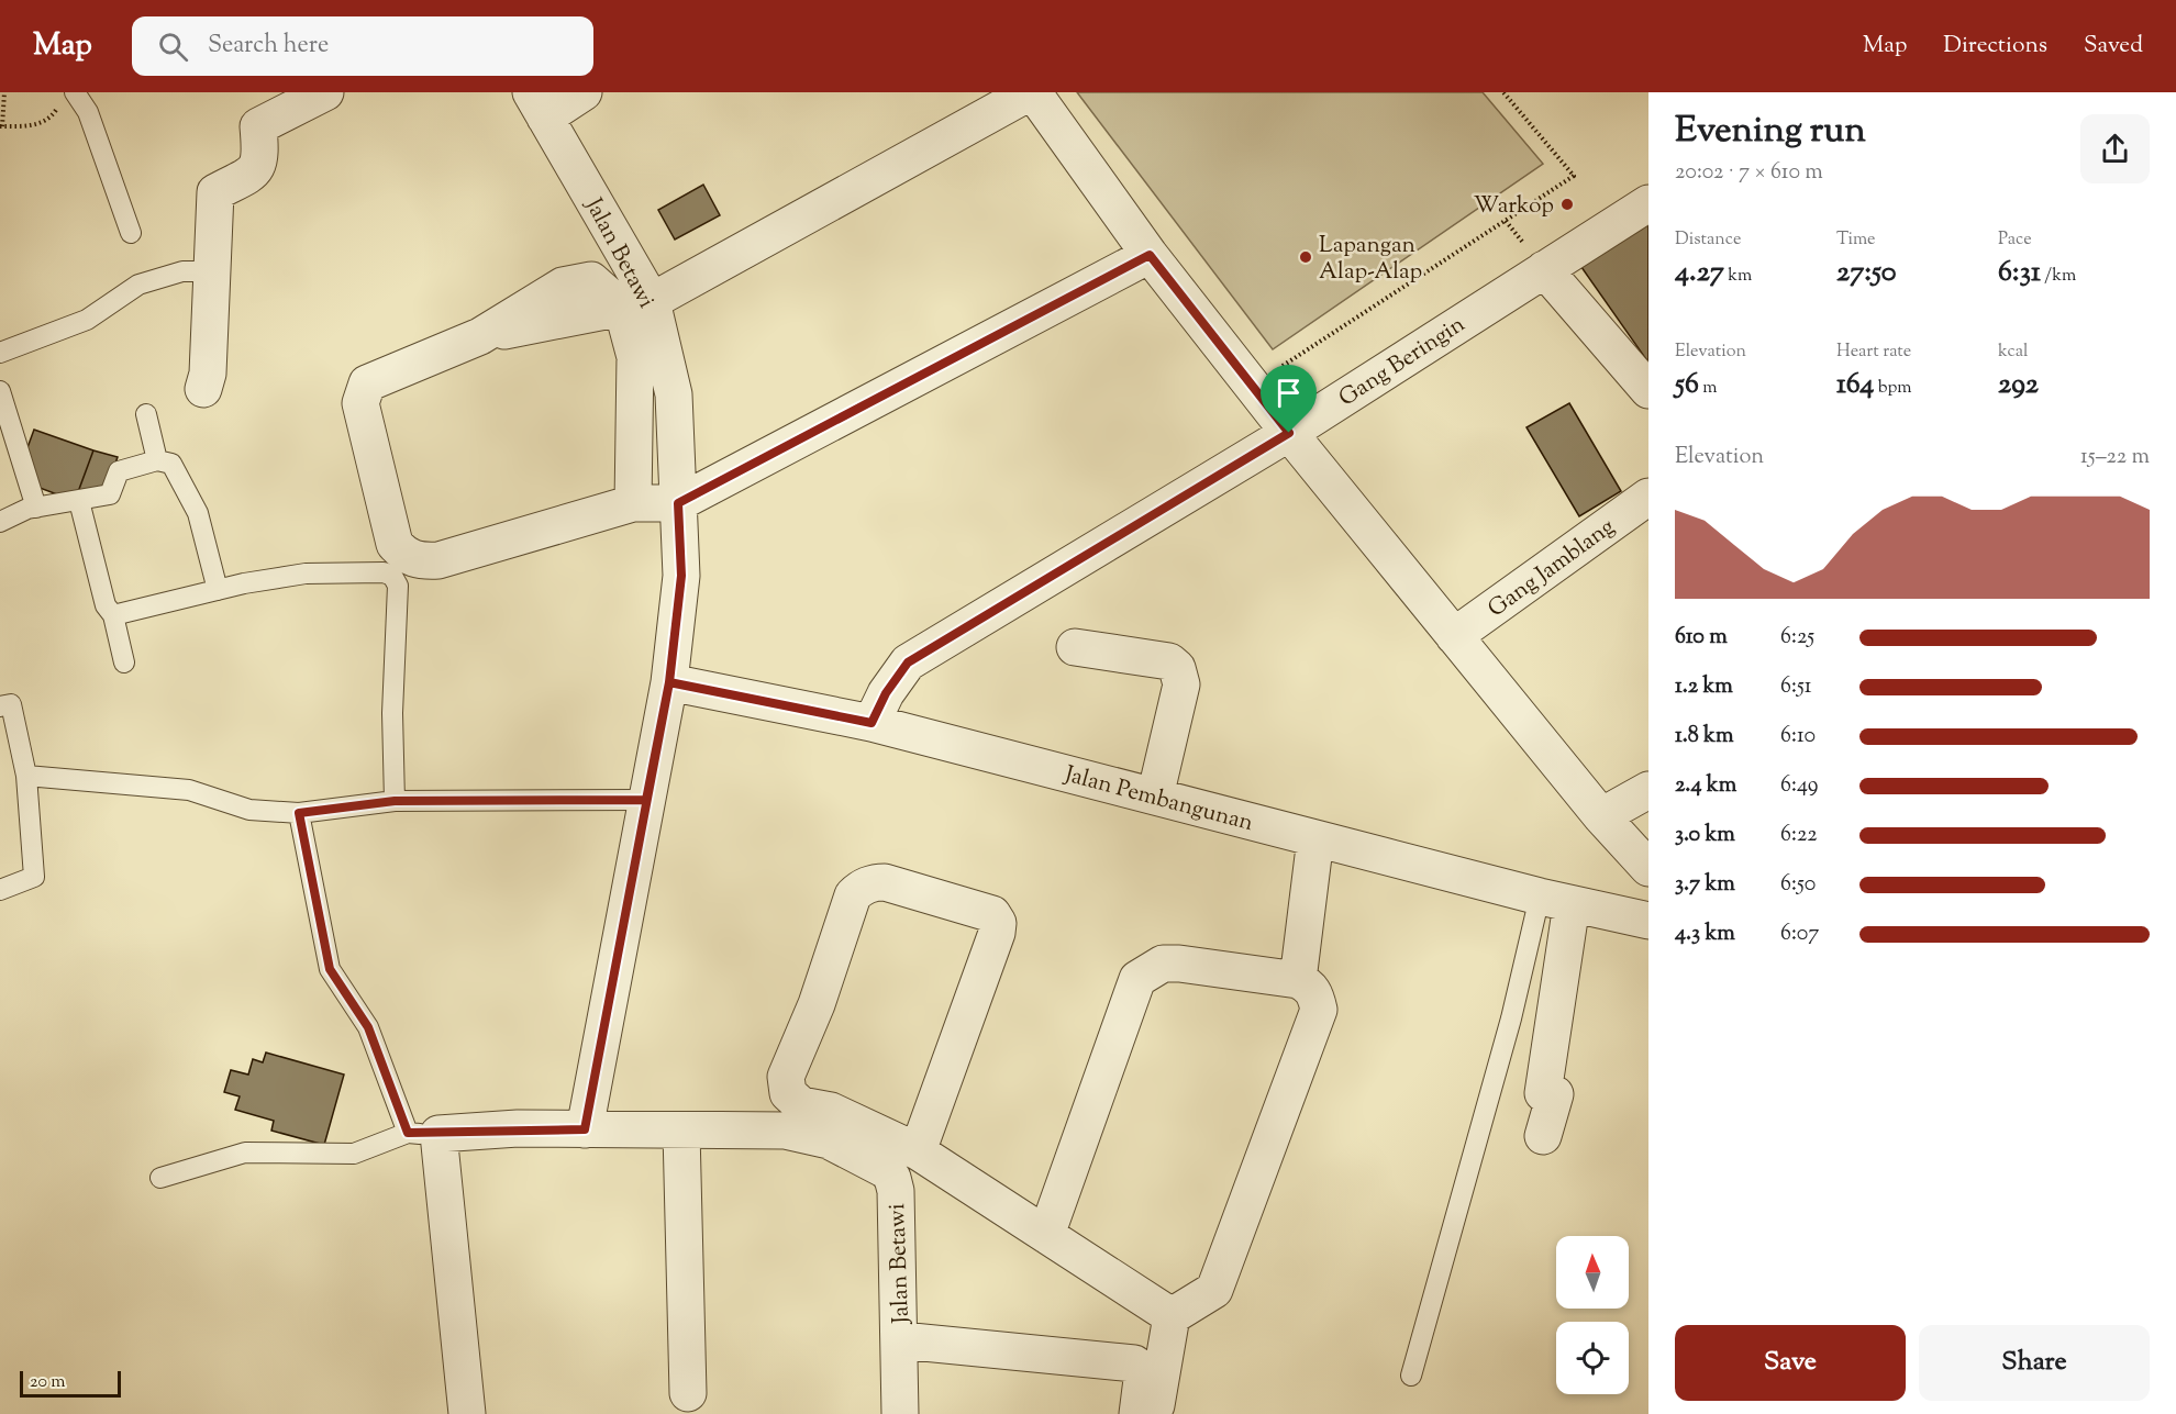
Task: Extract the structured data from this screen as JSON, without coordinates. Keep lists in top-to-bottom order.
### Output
{
  "streets": {
    "street": [
      "Jalan Betawi",
      "Gang Beringin",
      "Gang Jamblang",
      "Jalan Pembangunan"
    ]
  },
  "crossings": [
    ["Jalan Betawi", "Jalan Pembangunan"],
    ["Gang Beringin", "Jalan Pembangunan"]
  ],
  "places": ["Warkop", "Lapangan Alap-Alap"],
  "scale_bar": "20 m",
  "north": "top",
  "page": {
    "header": "Map",
    "search": "Search here",
    "nav": ["Map", "Directions", "Saved"],
    "heading": ["Evening run", "20:02 · 7 × 610 m"],
    "stats": [
      ["Distance", "4.27 km"],
      ["Time", "27:50"],
      ["Pace", "6:31 /km"],
      ["Elevation", "56 m"],
      ["Heart rate", "164 bpm"],
      ["kcal", "292"]
    ],
    "chart": ["Elevation", "15–22 m"],
    "list": [
      {
        "name": "610 m",
        "note": "6:25"
      },
      {
        "name": "1.2 km",
        "note": "6:51"
      },
      {
        "name": "1.8 km",
        "note": "6:10"
      },
      {
        "name": "2.4 km",
        "note": "6:49"
      },
      {
        "name": "3.0 km",
        "note": "6:22"
      },
      {
        "name": "3.7 km",
        "note": "6:50"
      },
      {
        "name": "4.3 km",
        "note": "6:07"
      }
    ],
    "buttons": ["Save", "Share"],
    "scale": "20 m"
  }
}
